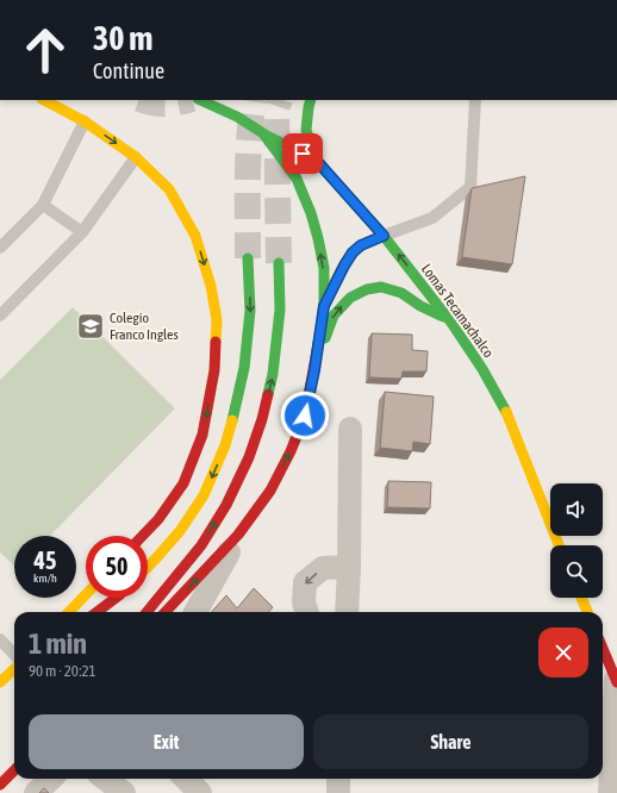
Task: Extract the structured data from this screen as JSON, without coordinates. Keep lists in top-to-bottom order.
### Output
{
  "streets": {
    "main road": ["Lomas Tecamachalco"]
  },
  "places": {
    "school or university": ["Colegio Franco Ingles"]
  },
  "page": {
    "turn": ["30 m", "Continue"],
    "speed": "45 km/h",
    "limit": "50",
    "heading": ["1 min", "90 m · 20:21"],
    "buttons": ["Exit", "Share"]
  }
}
